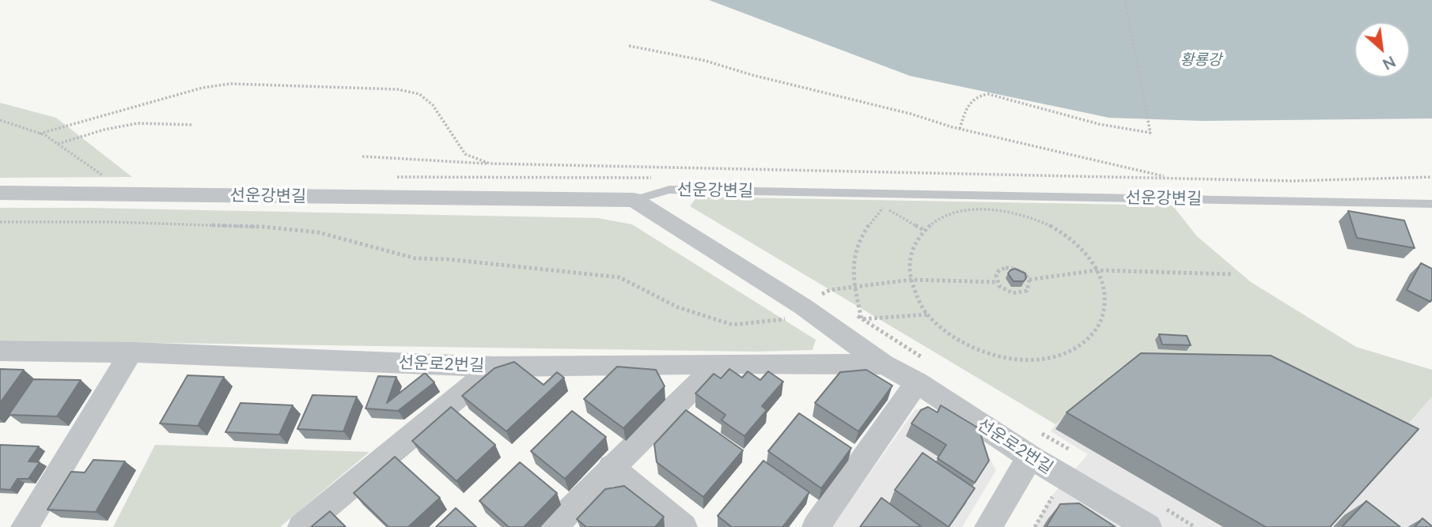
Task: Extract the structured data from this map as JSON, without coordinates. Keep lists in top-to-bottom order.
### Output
{
  "streets": {
    "street": ["선운강변길", "선운로2번길"]
  },
  "crossings": [
    ["선운강변길", "선운로2번길"]
  ],
  "water": ["황룡강"],
  "north": "bottom right"
}
